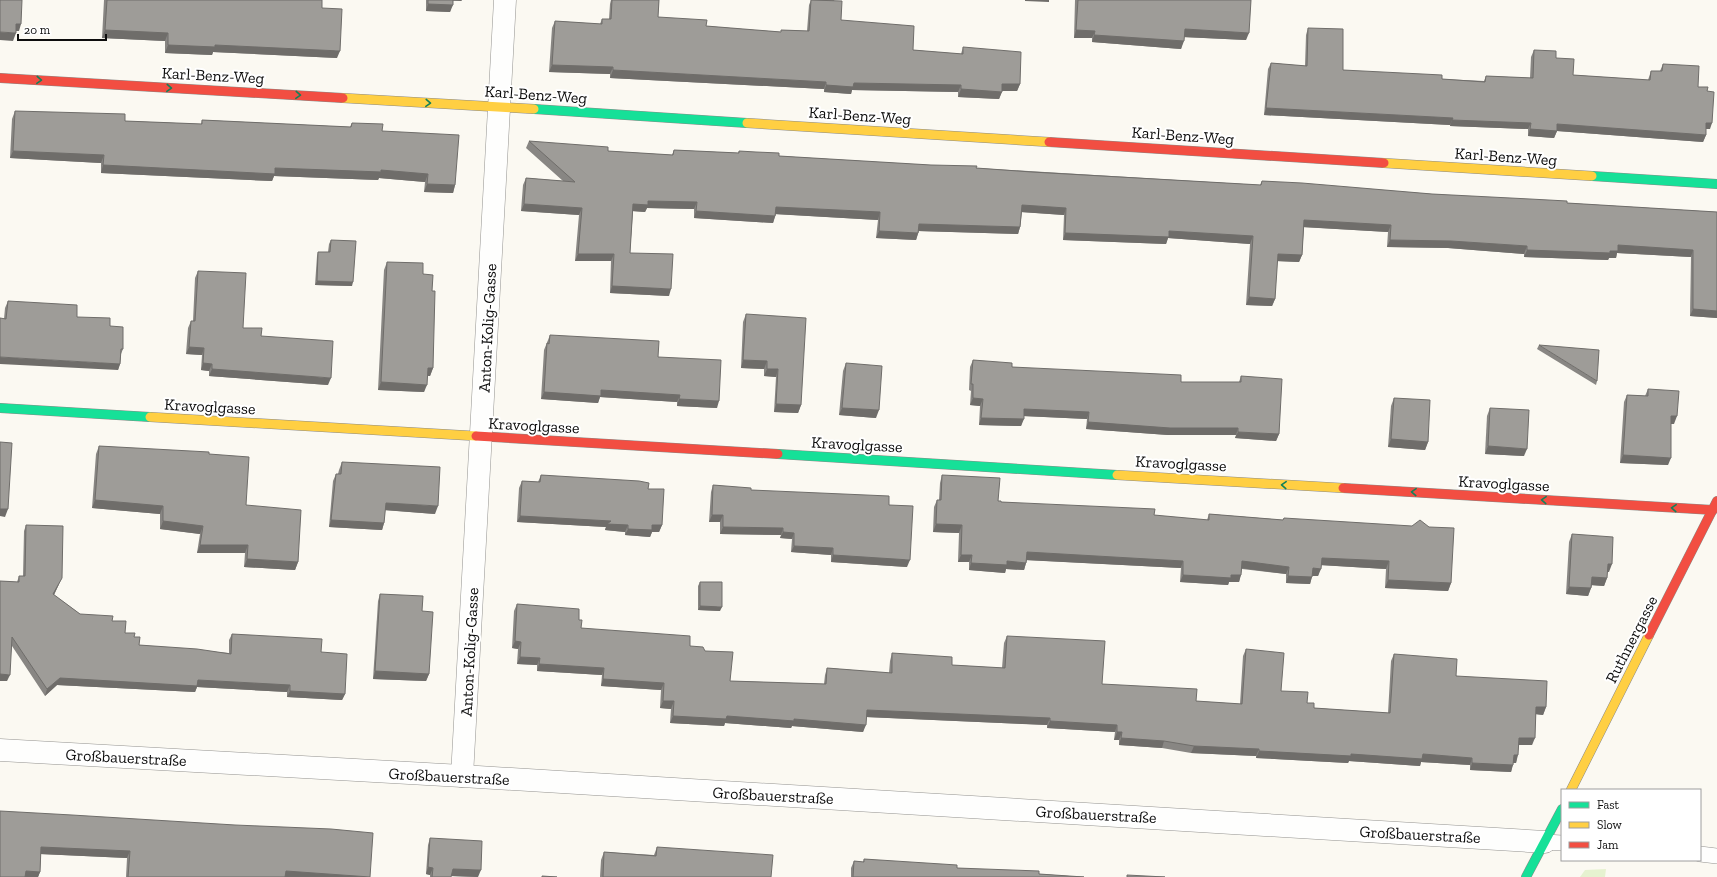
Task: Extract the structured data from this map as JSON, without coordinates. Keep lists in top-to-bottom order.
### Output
{
  "streets": {
    "street": [
      "Karl-Benz-Weg",
      "Anton-Kolig-Gasse",
      "Kravoglgasse",
      "Ruthnergasse",
      "Großbauerstraße"
    ]
  },
  "crossings": [
    ["Karl-Benz-Weg", "Anton-Kolig-Gasse"],
    ["Anton-Kolig-Gasse", "Kravoglgasse"],
    ["Anton-Kolig-Gasse", "Großbauerstraße"],
    ["Kravoglgasse", "Ruthnergasse"]
  ],
  "one_way": ["Kravoglgasse"],
  "legend": ["Fast", "Slow", "Jam"],
  "scale_bar": "20 m"
}
